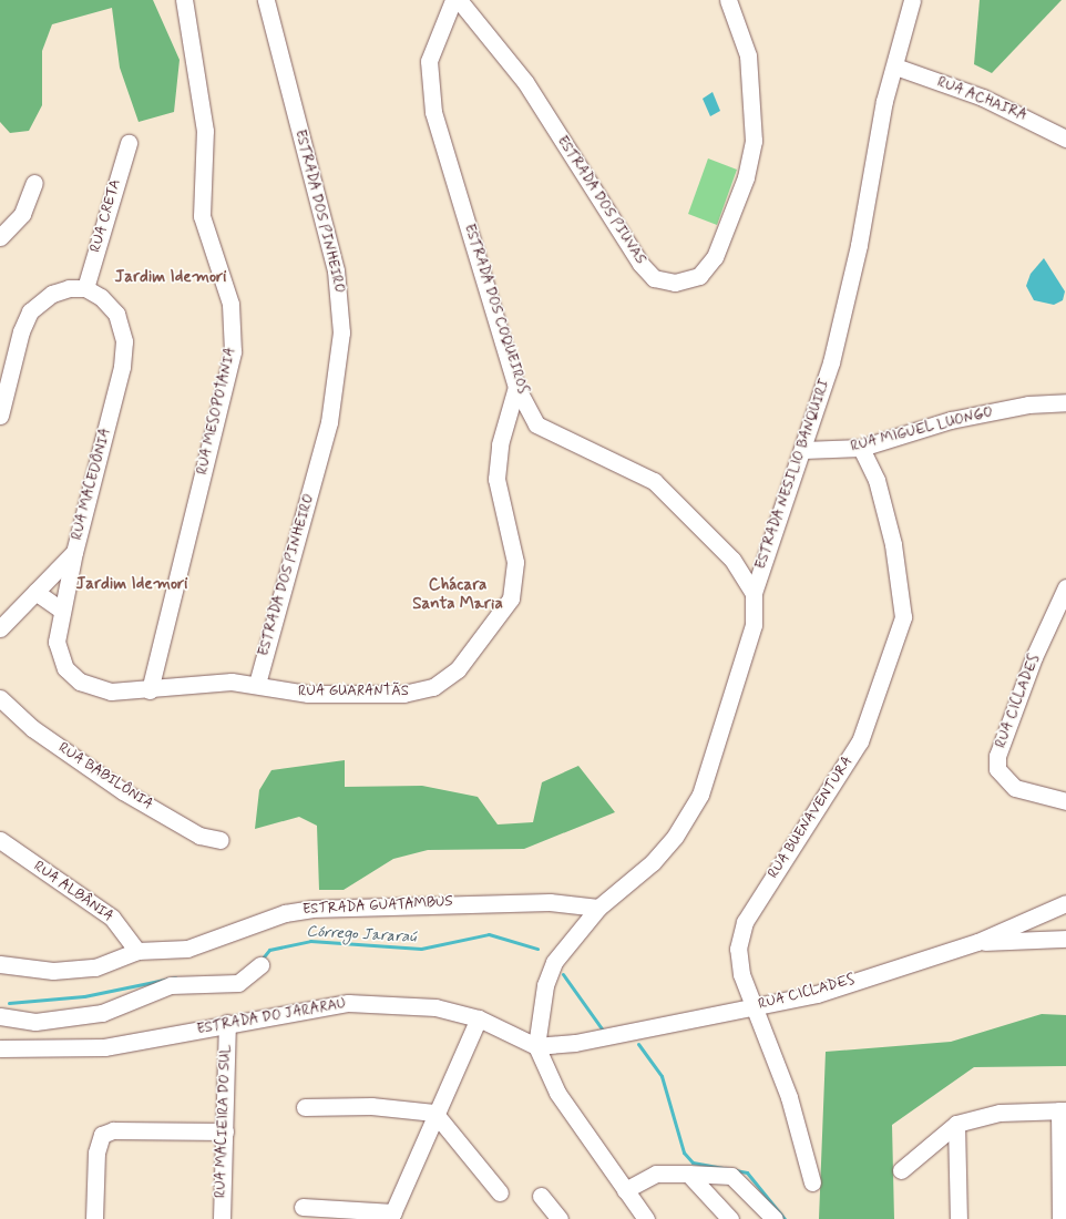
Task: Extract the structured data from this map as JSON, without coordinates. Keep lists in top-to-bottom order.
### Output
{
  "streets": {
    "street": [
      "RUA ACHAIRA",
      "ESTRADA DOS PIUVAS",
      "ESTRADA DOS PINHEIRO",
      "RUA CRETA",
      "ESTRADA DOS COQUEIROS",
      "RUA MESOPOTANIA",
      "RUA MIGUEL LUONGO",
      "ESTRADA NESILIO BANQUIRI",
      "RUA MACEDÔNIA",
      "RUA GUARANTÃS",
      "RUA CICLADES",
      "RUA BABILÔNIA",
      "RUA BUENAVENTURA",
      "RUA ALBÂNIA",
      "ESTRADA GUATAMBUS",
      "ESTRADA DO JARARAU",
      "RUA MACIEIRA DO SUL"
    ]
  },
  "crossings": [
    ["RUA ACHAIRA", "ESTRADA NESILIO BANQUIRI"],
    ["ESTRADA DOS PINHEIRO", "RUA MACEDÔNIA"],
    ["ESTRADA DOS PINHEIRO", "RUA GUARANTÃS"],
    ["RUA CRETA", "RUA MACEDÔNIA"],
    ["ESTRADA DOS COQUEIROS", "ESTRADA NESILIO BANQUIRI"],
    ["ESTRADA DOS COQUEIROS", "RUA GUARANTÃS"],
    ["RUA MESOPOTANIA", "RUA MACEDÔNIA"],
    ["RUA MIGUEL LUONGO", "ESTRADA NESILIO BANQUIRI"],
    ["RUA MIGUEL LUONGO", "RUA BUENAVENTURA"],
    ["ESTRADA NESILIO BANQUIRI", "RUA CICLADES"],
    ["ESTRADA NESILIO BANQUIRI", "ESTRADA GUATAMBUS"],
    ["ESTRADA NESILIO BANQUIRI", "ESTRADA DO JARARAU"],
    ["RUA MACEDÔNIA", "RUA GUARANTÃS"],
    ["RUA CICLADES", "RUA BUENAVENTURA"],
    ["RUA CICLADES", "ESTRADA DO JARARAU"],
    ["RUA ALBÂNIA", "ESTRADA GUATAMBUS"],
    ["ESTRADA DO JARARAU", "RUA MACIEIRA DO SUL"]
  ],
  "districts": ["Jardim Idemori", "Jardim Idemori", "Chácara Santa Maria"],
  "water": ["Córrego Jararaú"]
}
